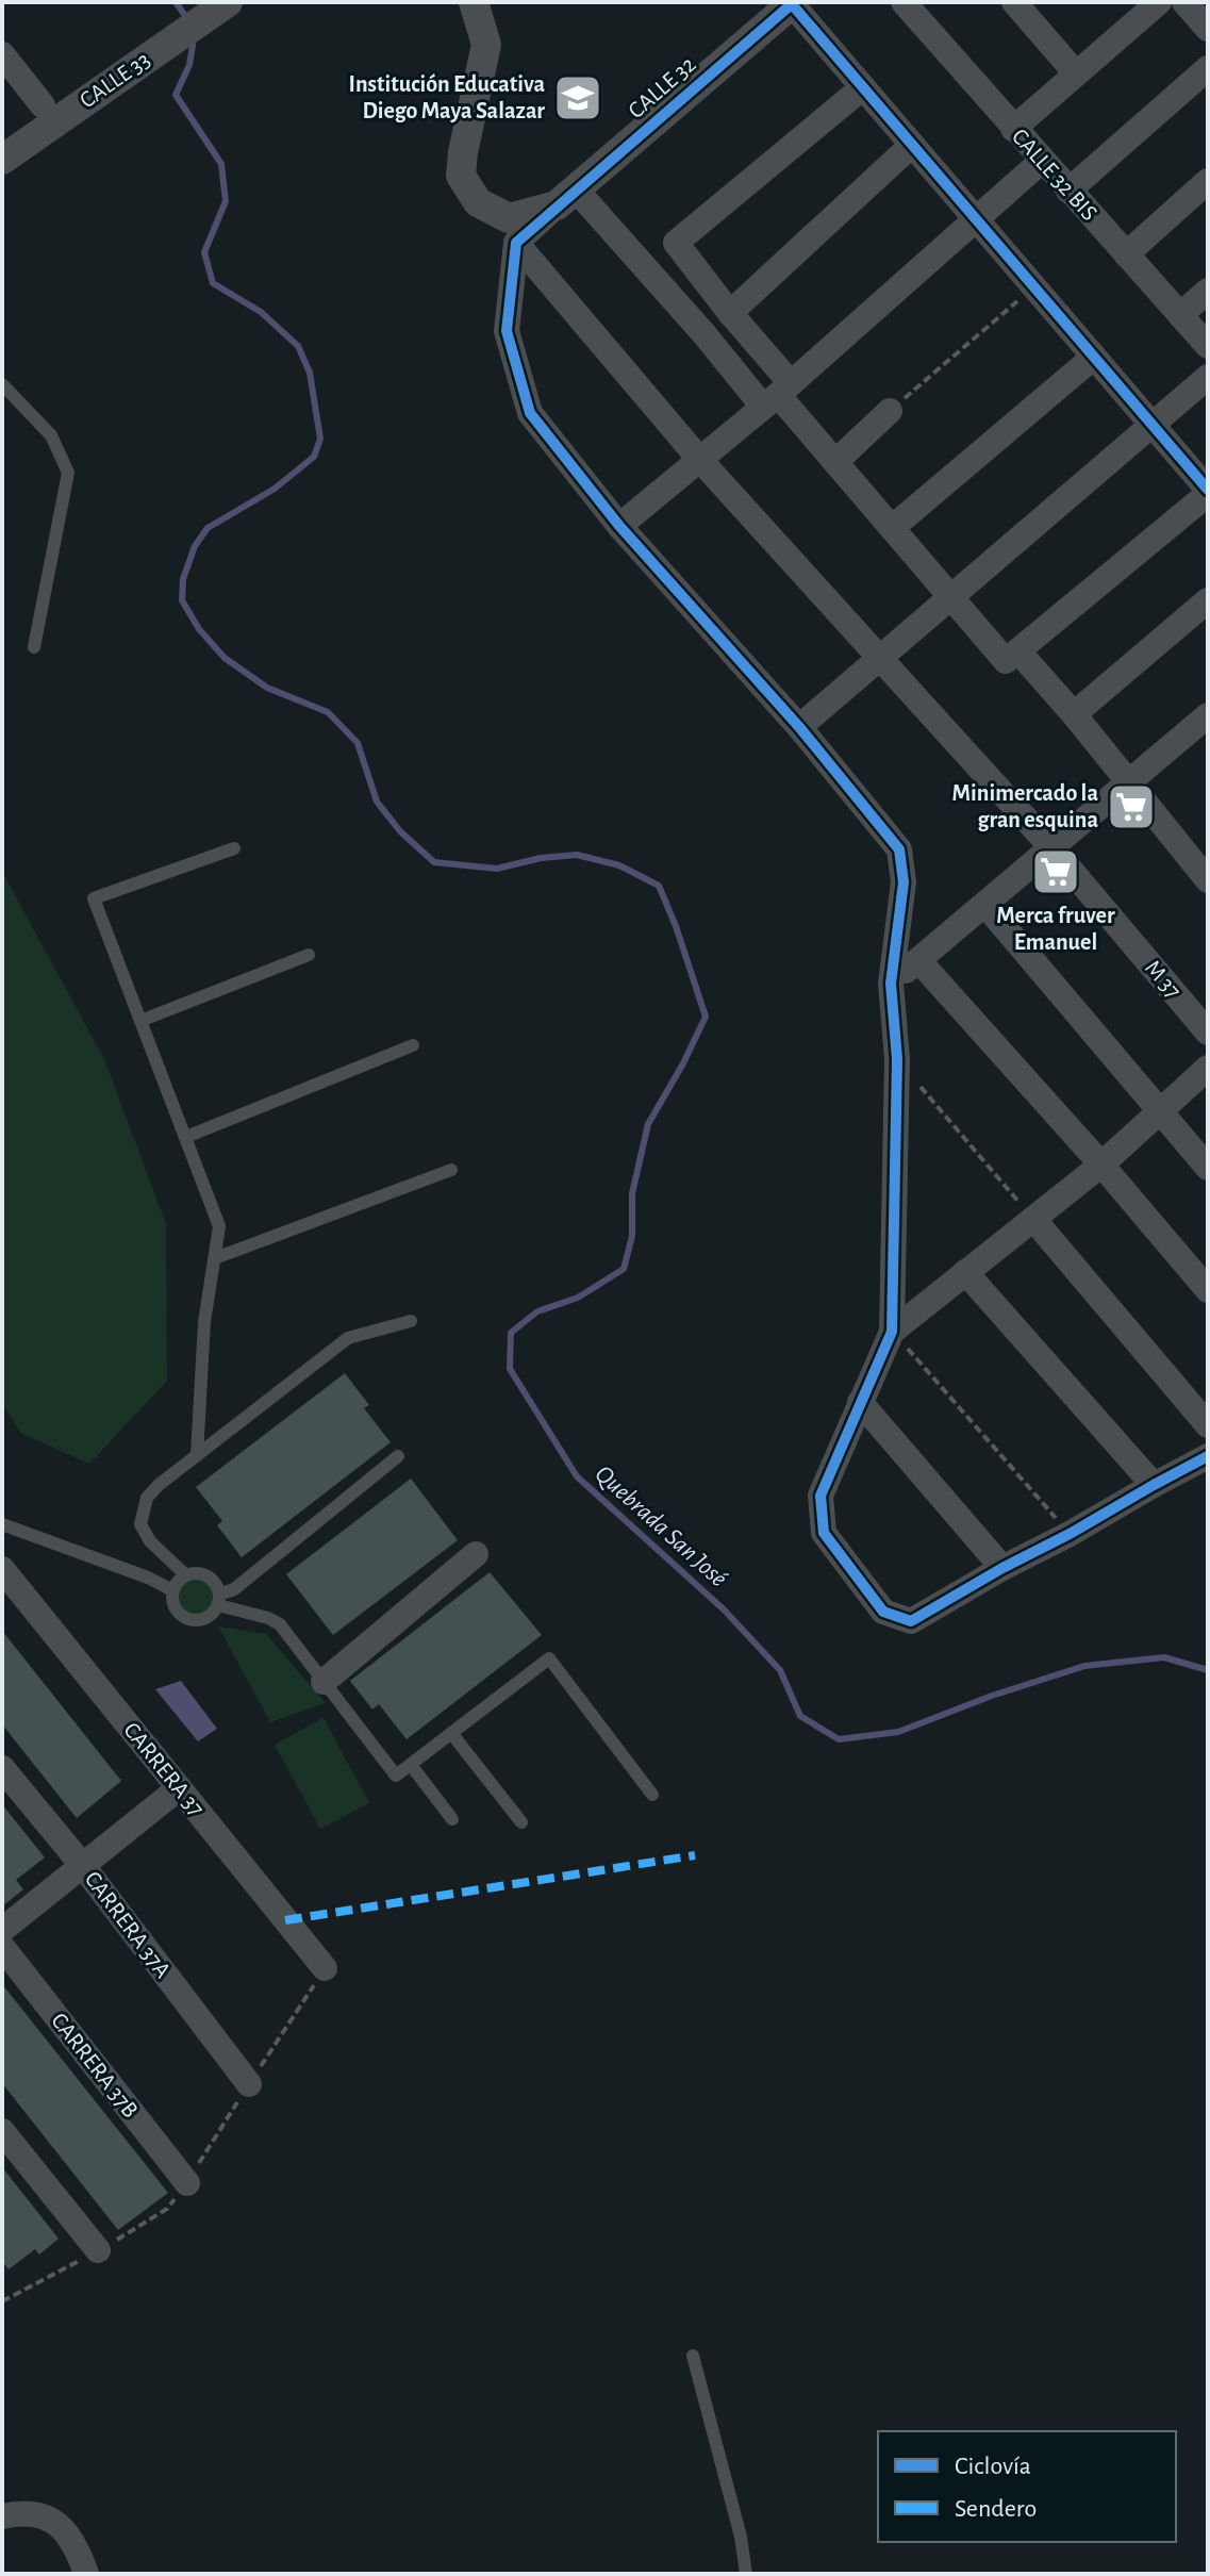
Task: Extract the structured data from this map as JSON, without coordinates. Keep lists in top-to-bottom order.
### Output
{
  "streets": {
    "street": [
      "CALLE 33",
      "CALLE 32",
      "CALLE 32 BIS",
      "M 37",
      "CARRERA 37",
      "CARRERA 37A",
      "CARRERA 37B"
    ]
  },
  "water": ["Quebrada San José"],
  "places": {
    "school or university": ["Institución Educativa Diego Maya Salazar"],
    "supermarket": ["Minimercado la gran esquina", "Merca fruver Emanuel"]
  },
  "legend": ["Ciclovía", "Sendero"]
}
